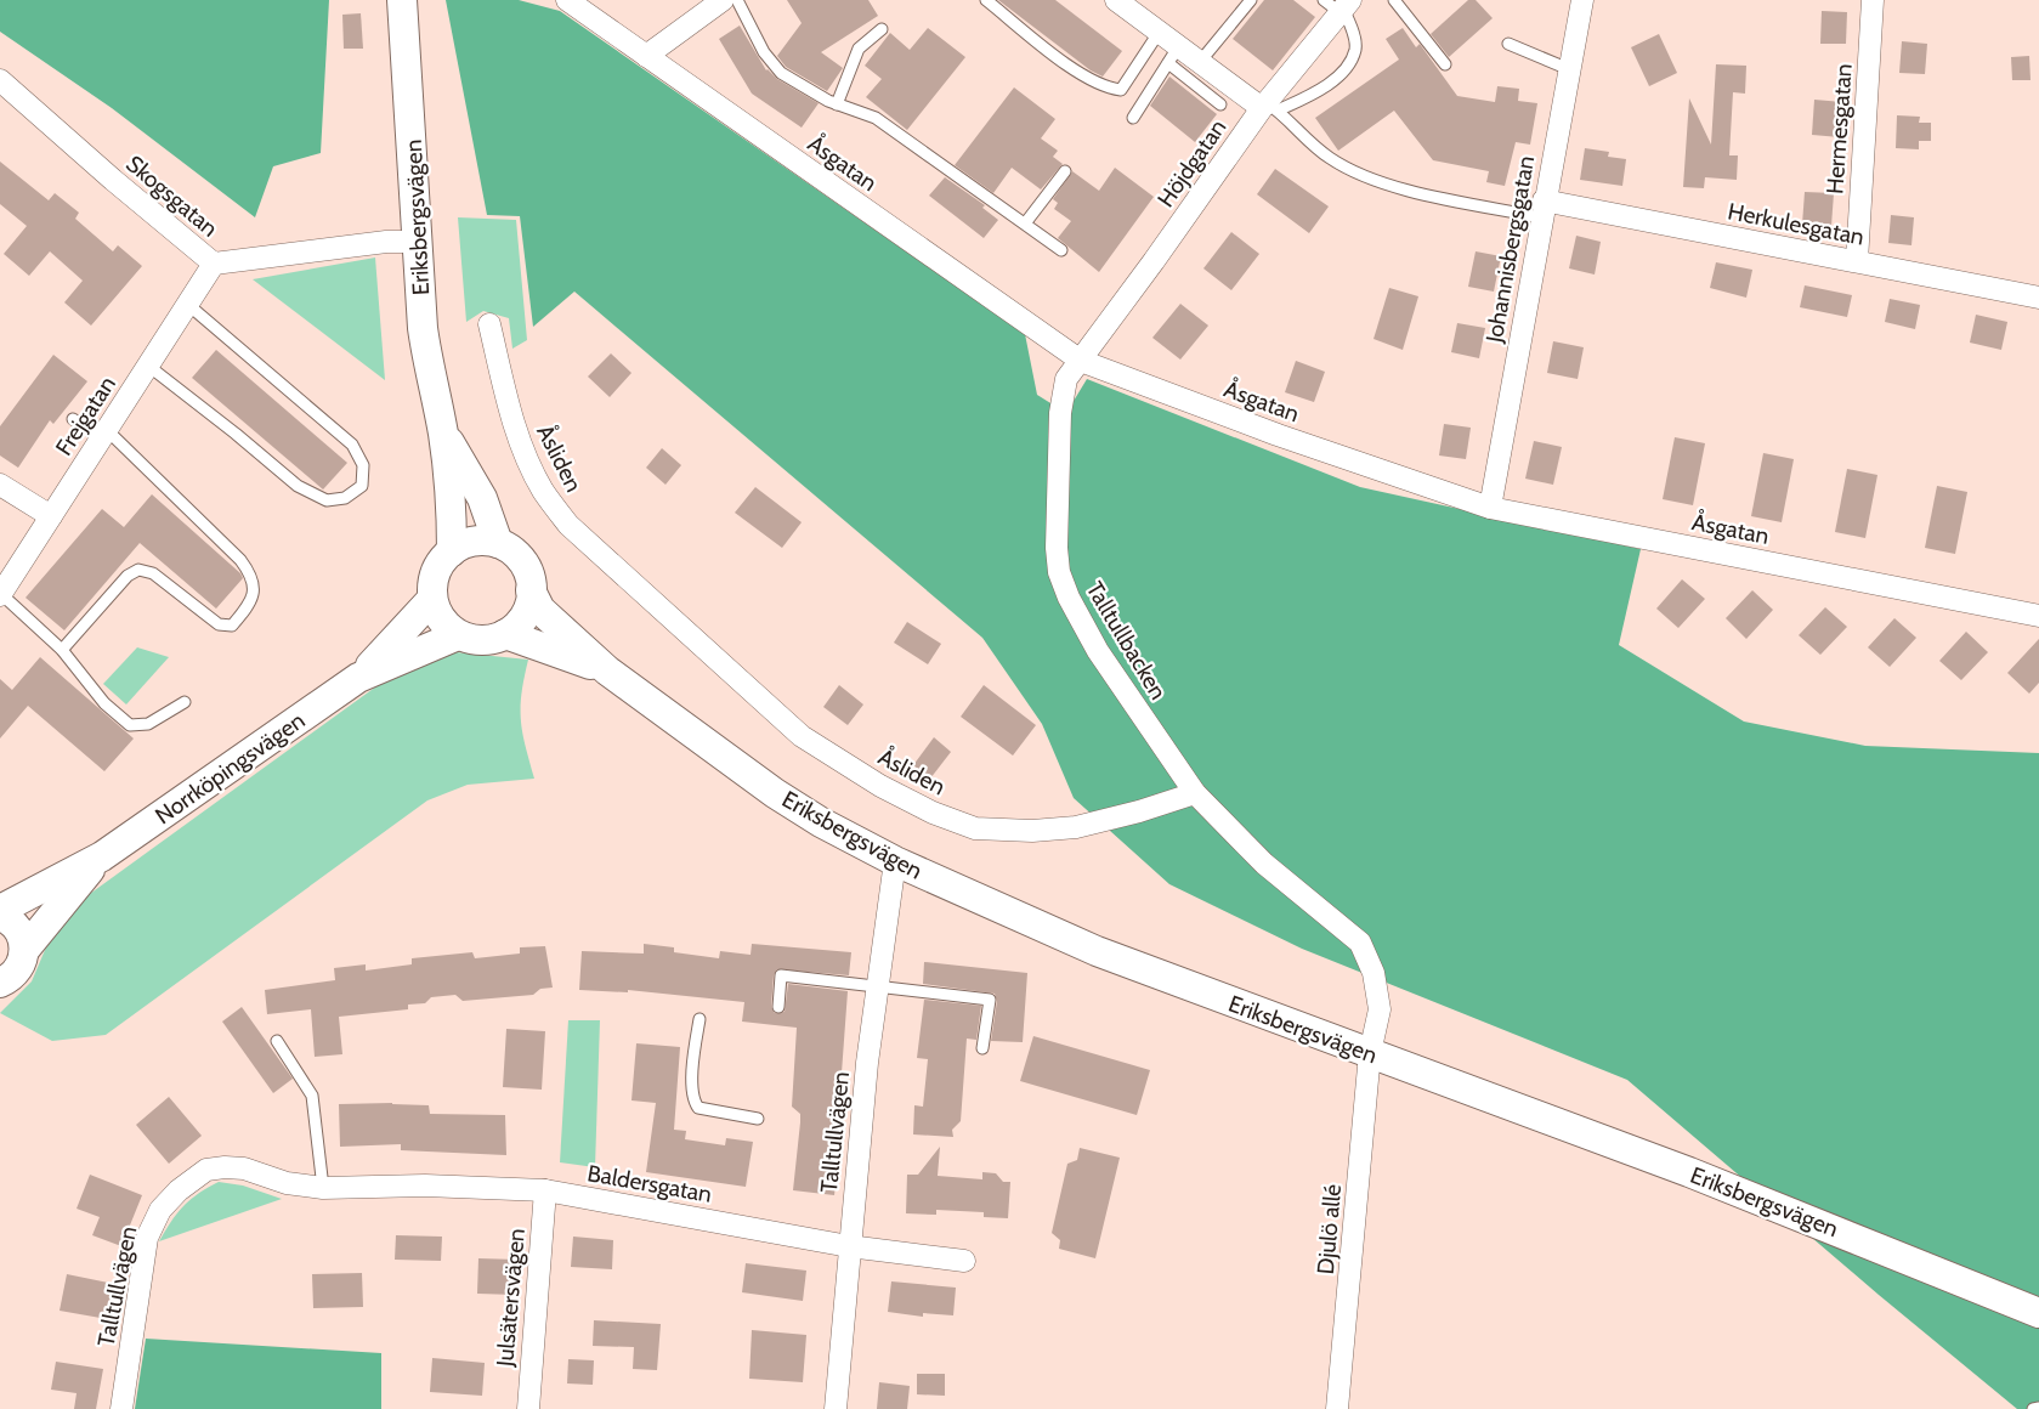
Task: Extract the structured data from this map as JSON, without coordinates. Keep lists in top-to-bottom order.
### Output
{
  "streets": {
    "main road": ["Eriksbergsvägen", "Norrköpingsvägen"],
    "street": [
      "Hermesgatan",
      "Åsgatan",
      "Höjdgatan",
      "Skogsgatan",
      "Herkulesgatan",
      "Johannisbergsgatan",
      "Frejgatan",
      "Åsliden",
      "Talltullbacken",
      "Talltullvägen",
      "Baldersgatan",
      "Djulö allé",
      "Julsätersvägen"
    ]
  },
  "crossings": [
    ["Hermesgatan", "Herkulesgatan"],
    ["Åsgatan", "Höjdgatan"],
    ["Åsgatan", "Johannisbergsgatan"],
    ["Åsgatan", "Talltullbacken"],
    ["Höjdgatan", "Talltullbacken"],
    ["Skogsgatan", "Eriksbergsvägen"],
    ["Skogsgatan", "Frejgatan"],
    ["Eriksbergsvägen", "Norrköpingsvägen"],
    ["Eriksbergsvägen", "Talltullvägen"],
    ["Eriksbergsvägen", "Djulö allé"],
    ["Herkulesgatan", "Johannisbergsgatan"],
    ["Åsliden", "Talltullbacken"],
    ["Talltullvägen", "Baldersgatan"],
    ["Baldersgatan", "Julsätersvägen"]
  ]
}
